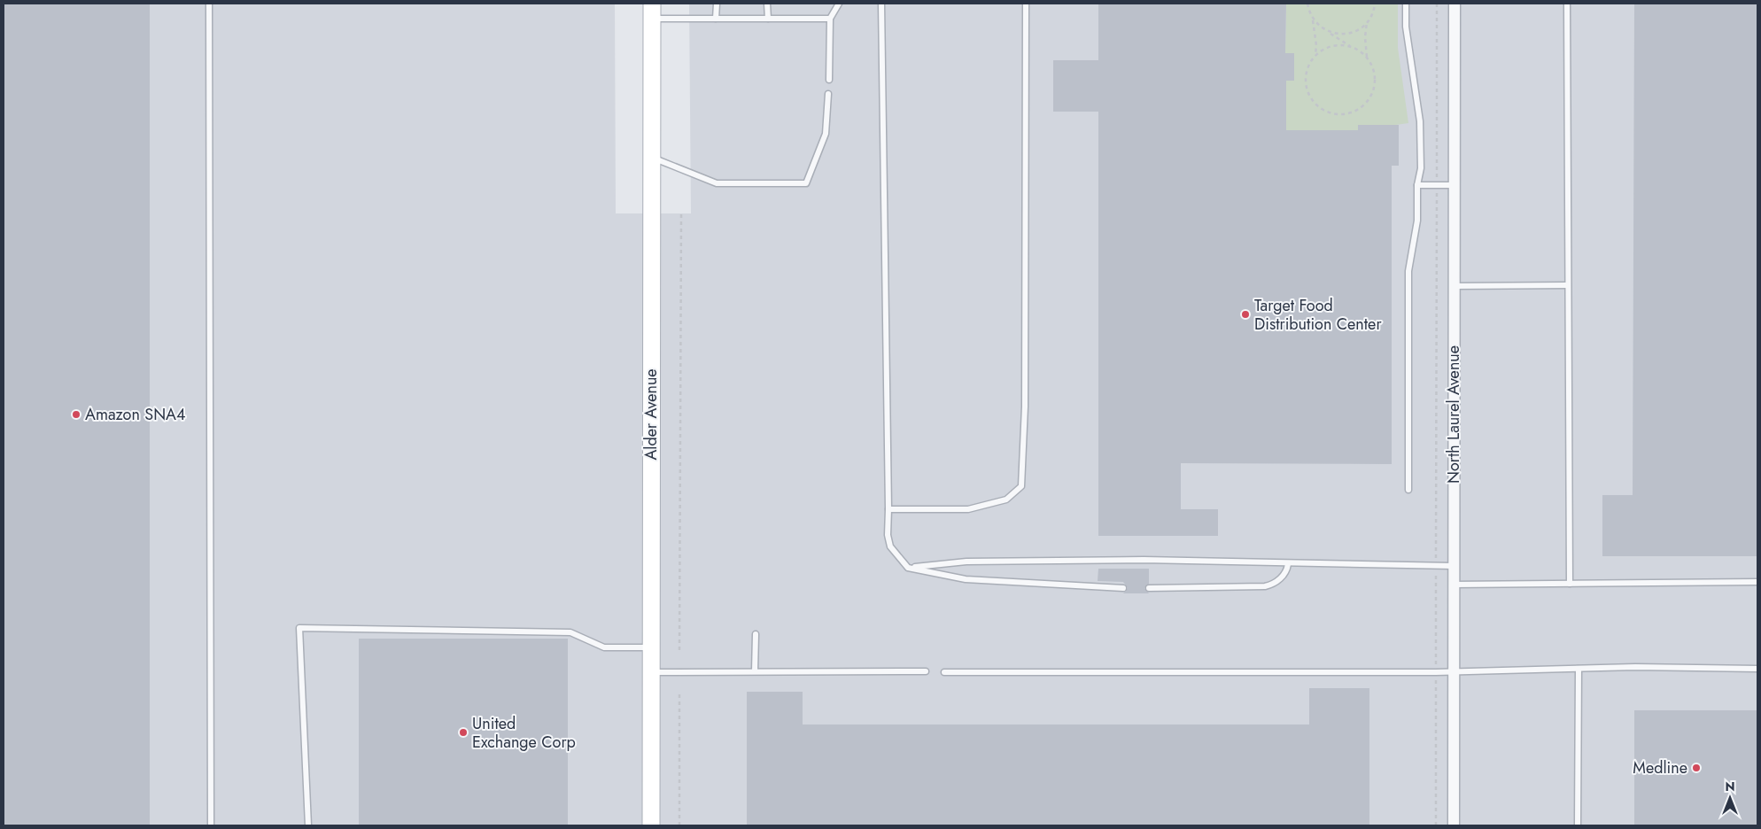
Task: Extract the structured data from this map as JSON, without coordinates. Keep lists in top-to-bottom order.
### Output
{
  "streets": {
    "main road": ["Alder Avenue"],
    "street": ["North Laurel Avenue"]
  },
  "places": [
    "Target Food Distribution Center",
    "Amazon SNA4",
    "United Exchange Corp",
    "Medline"
  ],
  "north": "top"
}
